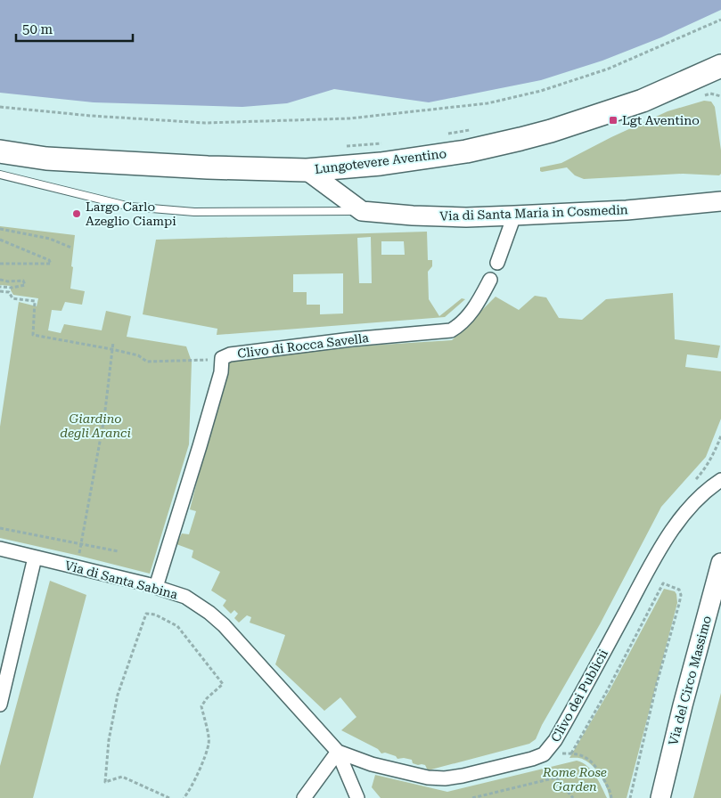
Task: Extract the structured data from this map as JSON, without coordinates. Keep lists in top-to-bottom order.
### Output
{
  "streets": {
    "main road": ["Lungotevere Aventino", "Via di Santa Maria in Cosmedin", "Via del Circo Massimo"],
    "street": ["Clivo di Rocca Savella", "Via di Santa Sabina", "Clivo dei Publicii"]
  },
  "crossings": [
    ["Clivo di Rocca Savella", "Via di Santa Sabina"],
    ["Via di Santa Sabina", "Clivo dei Publicii"]
  ],
  "parks": ["Giardino degli Aranci", "Rome Rose Garden"],
  "places": {
    "transit": ["Lgt Aventino"],
    "other": ["Largo Carlo Azeglio Ciampi"]
  },
  "scale_bar": "50 m"
}
